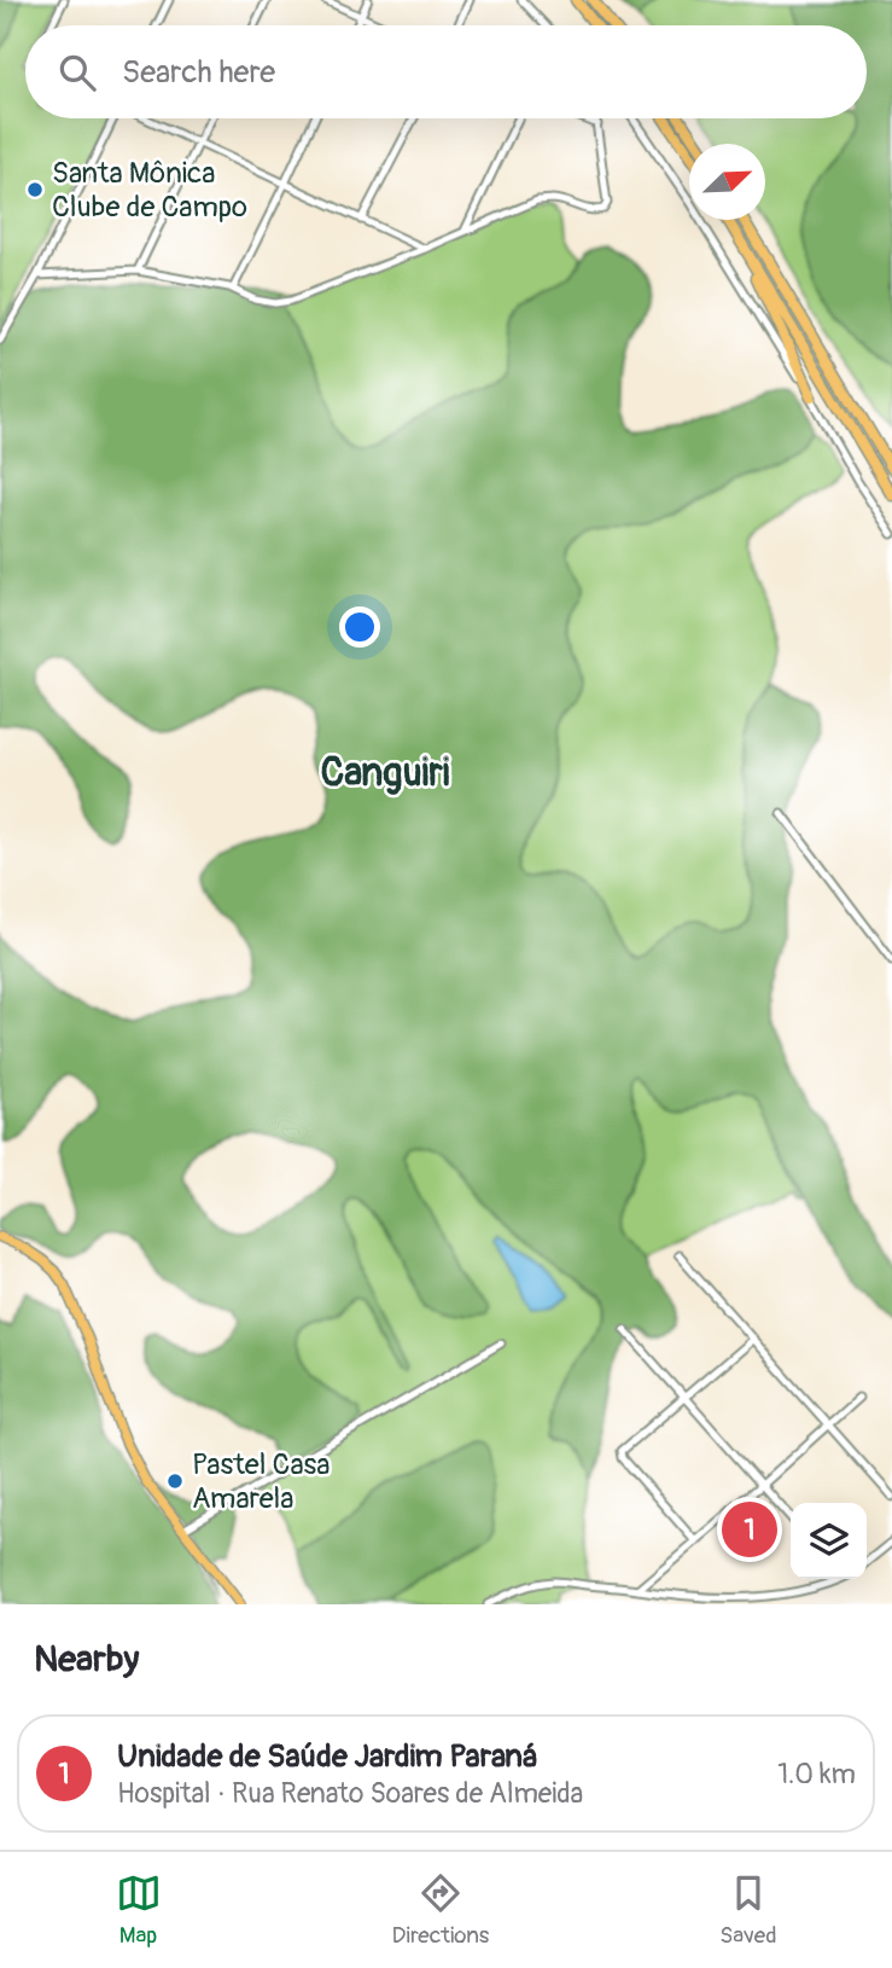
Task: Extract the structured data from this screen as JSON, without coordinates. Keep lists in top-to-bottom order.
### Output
{
  "districts": ["Canguiri"],
  "places": ["Santa Mônica Clube de Campo", "Pastel Casa Amarela"],
  "north": "top right",
  "page": {
    "search": "Search here",
    "pins": "1",
    "heading": "Nearby",
    "list": [
      {
        "mark": "1",
        "name": "Unidade de Saúde Jardim Paraná",
        "note": "Hospital · Rua Renato Soares de Almeida",
        "value": "1.0 km"
      }
    ],
    "nav": ["Map", "Directions", "Saved"]
  }
}
